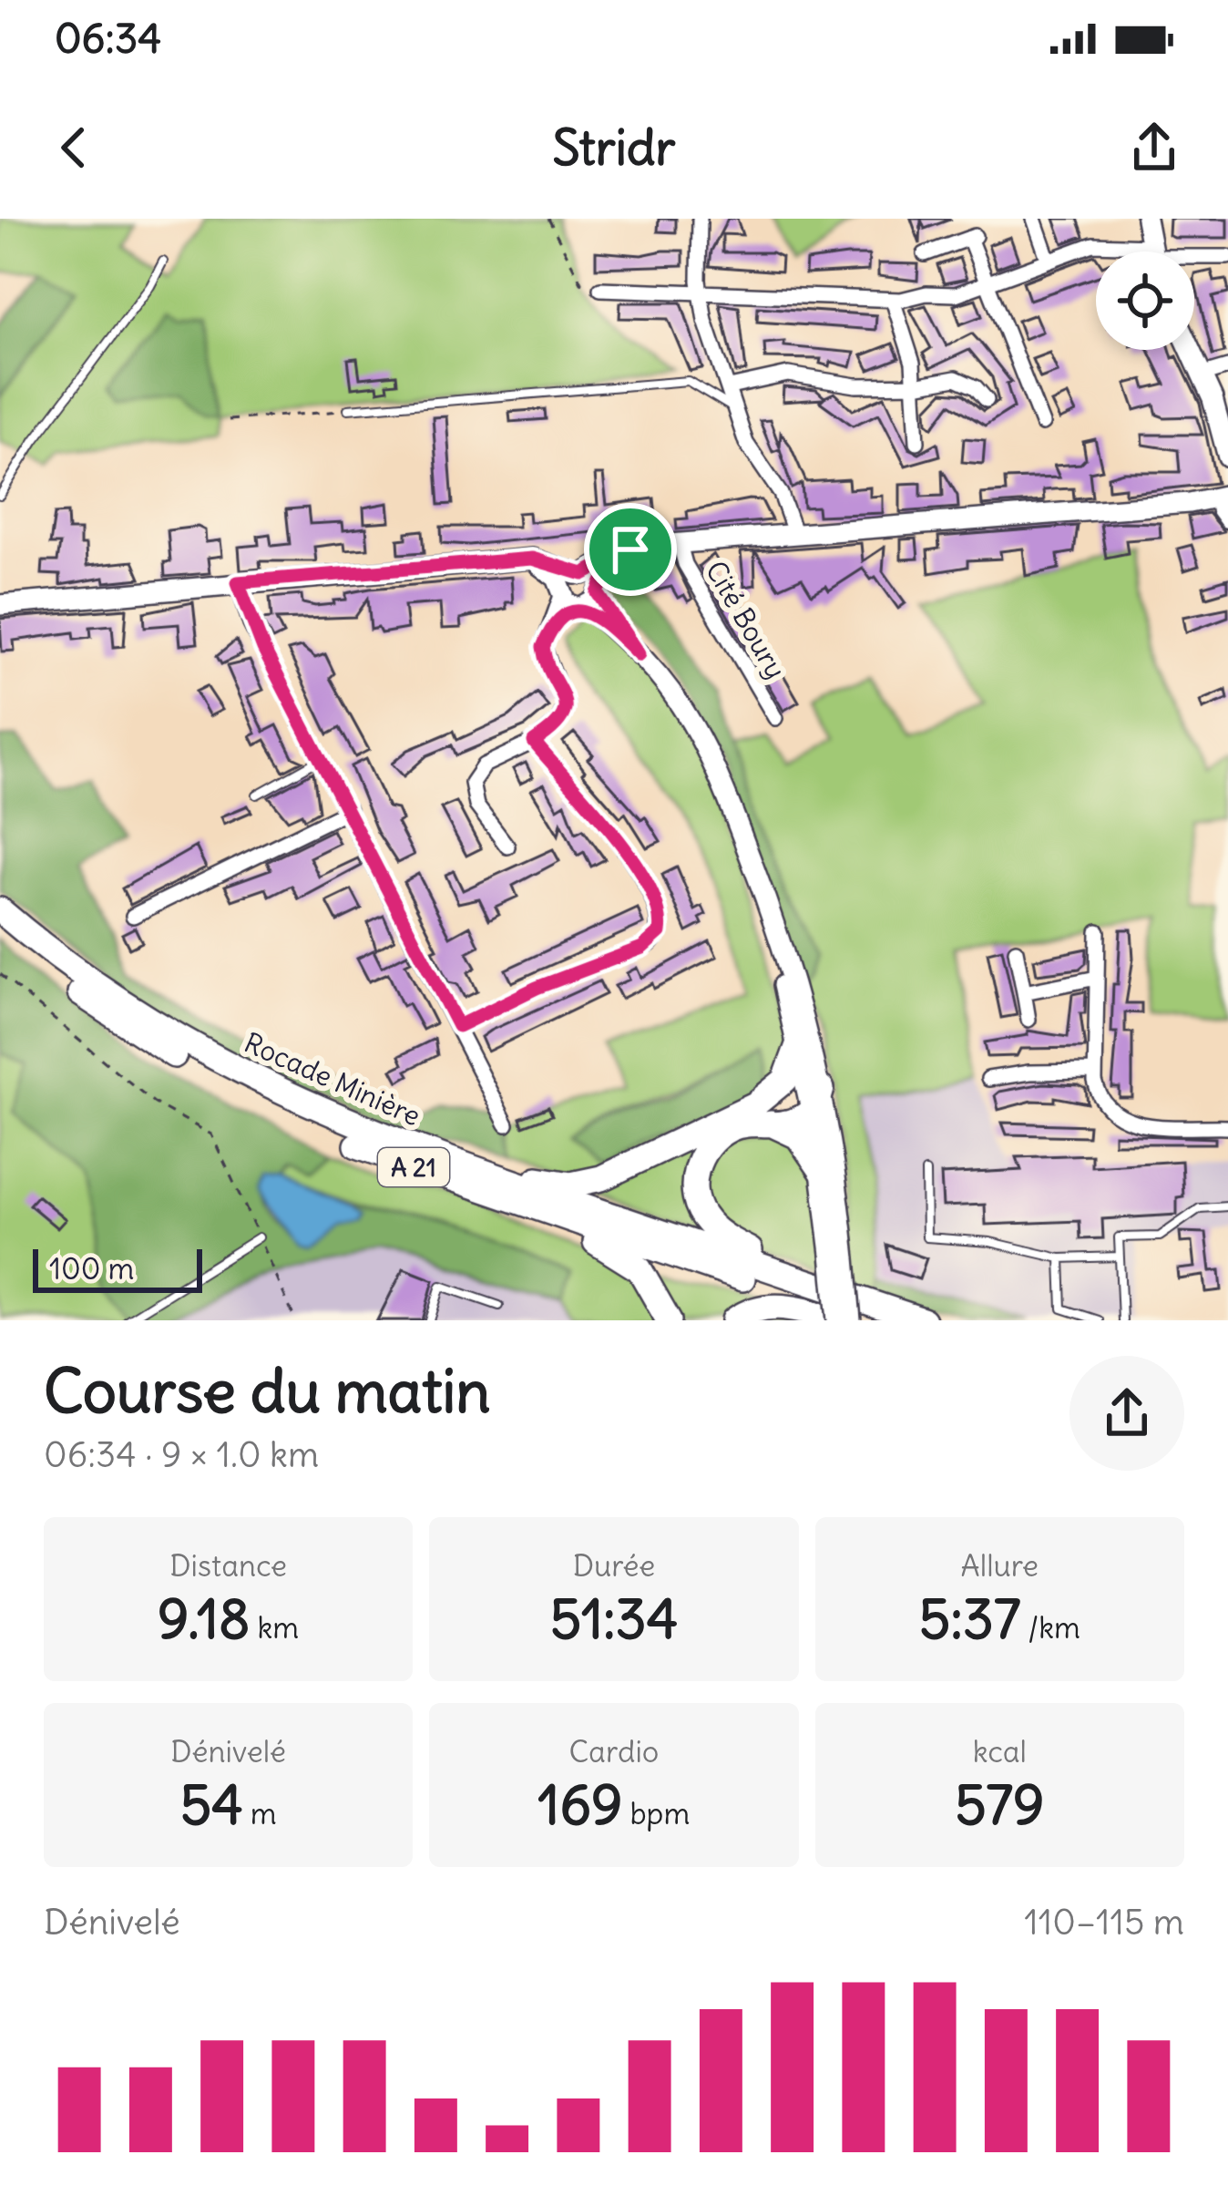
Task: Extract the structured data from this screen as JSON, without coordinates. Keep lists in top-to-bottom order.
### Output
{
  "streets": {
    "highway": ["Rocade Minière", "A 21"],
    "street": ["Cité Boury"]
  },
  "scale_bar": "100 m",
  "page": {
    "status": "06:34",
    "header": "Stridr",
    "scale": "100 m",
    "heading": ["Course du matin", "06:34 · 9 × 1.0 km"],
    "stats": [
      ["Distance", "9.18 km"],
      ["Durée", "51:34"],
      ["Allure", "5:37 /km"],
      ["Dénivelé", "54 m"],
      ["Cardio", "169 bpm"],
      ["kcal", "579"]
    ],
    "chart": ["Dénivelé", "110–115 m"]
  }
}
